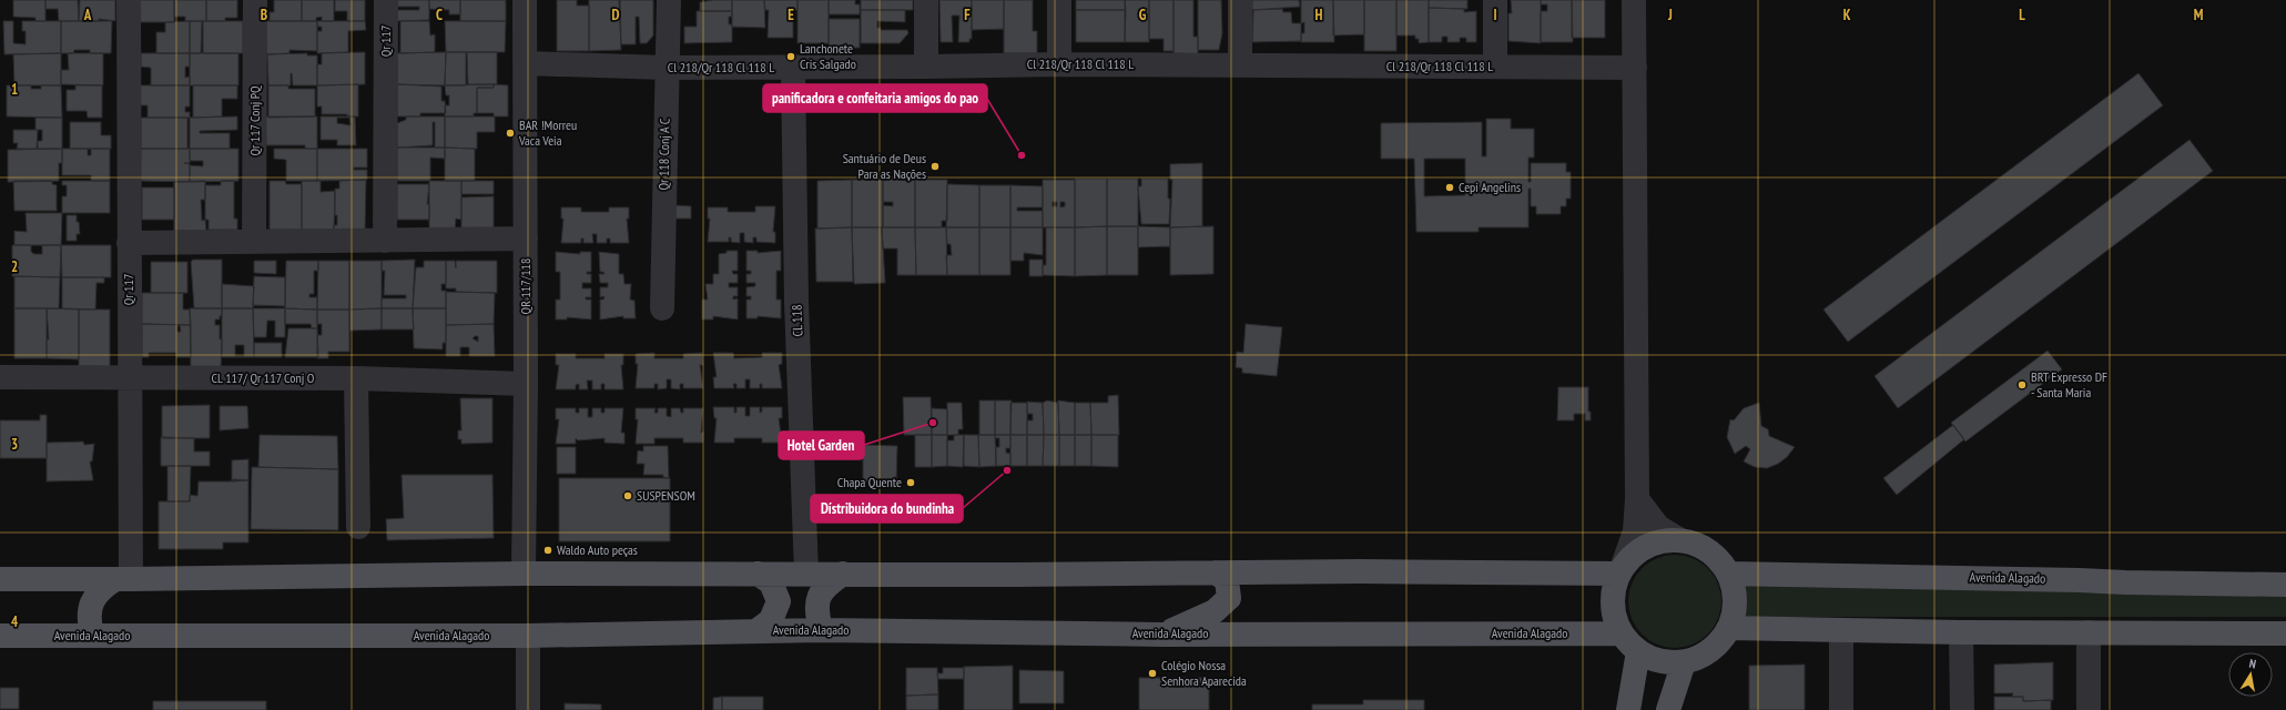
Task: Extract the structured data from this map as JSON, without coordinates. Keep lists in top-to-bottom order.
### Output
{
  "streets": {
    "main road": ["Avenida Alagado"],
    "street": [
      "Qr 117",
      "Cl 218/Qr 118 Cl 118 L",
      "Qr 117 Conj PQ",
      "Qr 118 Conj A C",
      "QR 117/118",
      "CL 118",
      "CL 117/ Qr 117 Conj O"
    ]
  },
  "crossings": [
    ["Qr 117", "CL 117/ Qr 117 Conj O"],
    ["Cl 218/Qr 118 Cl 118 L", "Qr 118 Conj A C"],
    ["Cl 218/Qr 118 Cl 118 L", "QR 117/118"],
    ["Cl 218/Qr 118 Cl 118 L", "CL 118"],
    ["QR 117/118", "CL 117/ Qr 117 Conj O"]
  ],
  "places": [
    "Lanchonete Cris Salgado",
    "BAR !Morreu Vaca Veia",
    "panificadora e confeitaria amigos do pao",
    "Santuário de Deus Para as Nações",
    "Cepi Angelins",
    "BRT Expresso DF - Santa Maria",
    "Hotel Garden",
    "Dístribuidora do bundinha",
    "Chapa Quente",
    "SUSPENSOM",
    "Waldo Auto peças",
    "Colégio Nossa Senhora Aparecida"
  ],
  "north": "top",
  "grid": {
    "columns": [
      "A",
      "B",
      "C",
      "D",
      "E",
      "F",
      "G",
      "H",
      "I",
      "J",
      "K",
      "L",
      "M"
    ],
    "rows": [
      "1",
      "2",
      "3",
      "4"
    ]
  }
}
